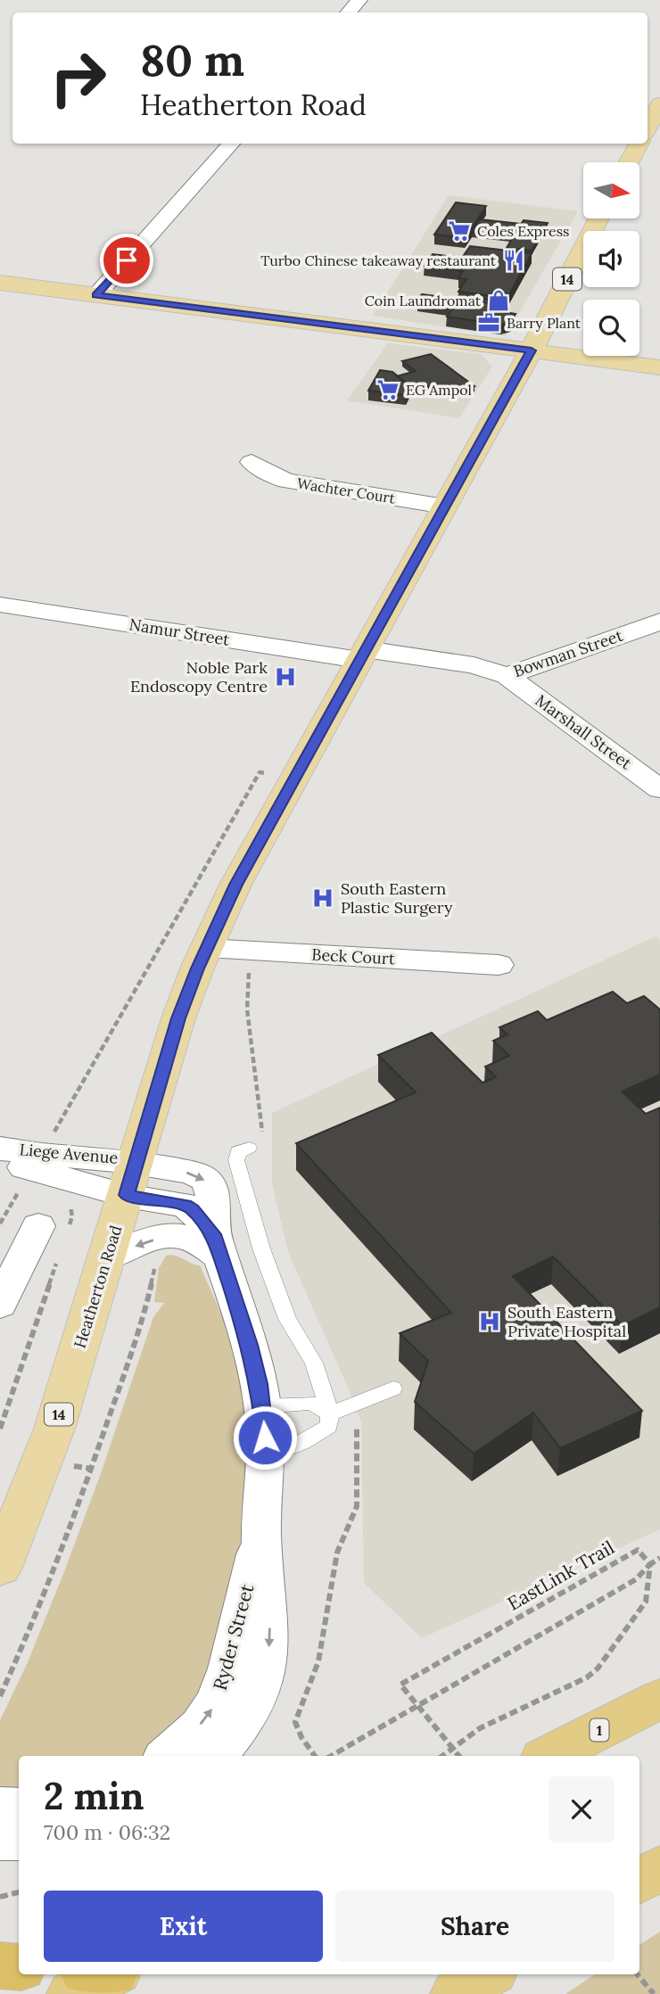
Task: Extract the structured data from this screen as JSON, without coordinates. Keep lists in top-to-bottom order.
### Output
{
  "streets": {
    "highway": ["1"],
    "main road": ["14", "Heatherton Road"],
    "street": [
      "Wachter Court",
      "Namur Street",
      "Bowman Street",
      "Marshall Street",
      "Beck Court",
      "Liege Avenue",
      "Ryder Street"
    ],
    "path": ["EastLink Trail"]
  },
  "crossings": [
    ["Wachter Court", "Heatherton Road"],
    ["Namur Street", "Bowman Street"],
    ["Namur Street", "Heatherton Road"],
    ["Bowman Street", "Marshall Street"],
    ["Bowman Street", "Heatherton Road"],
    ["Beck Court", "Heatherton Road"],
    ["Liege Avenue", "Heatherton Road"],
    ["Liege Avenue", "Ryder Street"],
    ["Heatherton Road", "Ryder Street"]
  ],
  "places": {
    "supermarket": ["Coles Express", "EG Ampol"],
    "restaurant": ["Turbo Chinese takeaway restaurant"],
    "shop": ["Coin Laundromat"],
    "office": ["Barry Plant"],
    "hospital": ["Noble Park Endoscopy Centre", "South Eastern Plastic Surgery", "South Eastern Private Hospital"]
  },
  "north": "right",
  "page": {
    "turn": ["80 m", "Heatherton Road"],
    "heading": ["2 min", "700 m · 06:32"],
    "buttons": ["Exit", "Share"]
  }
}
